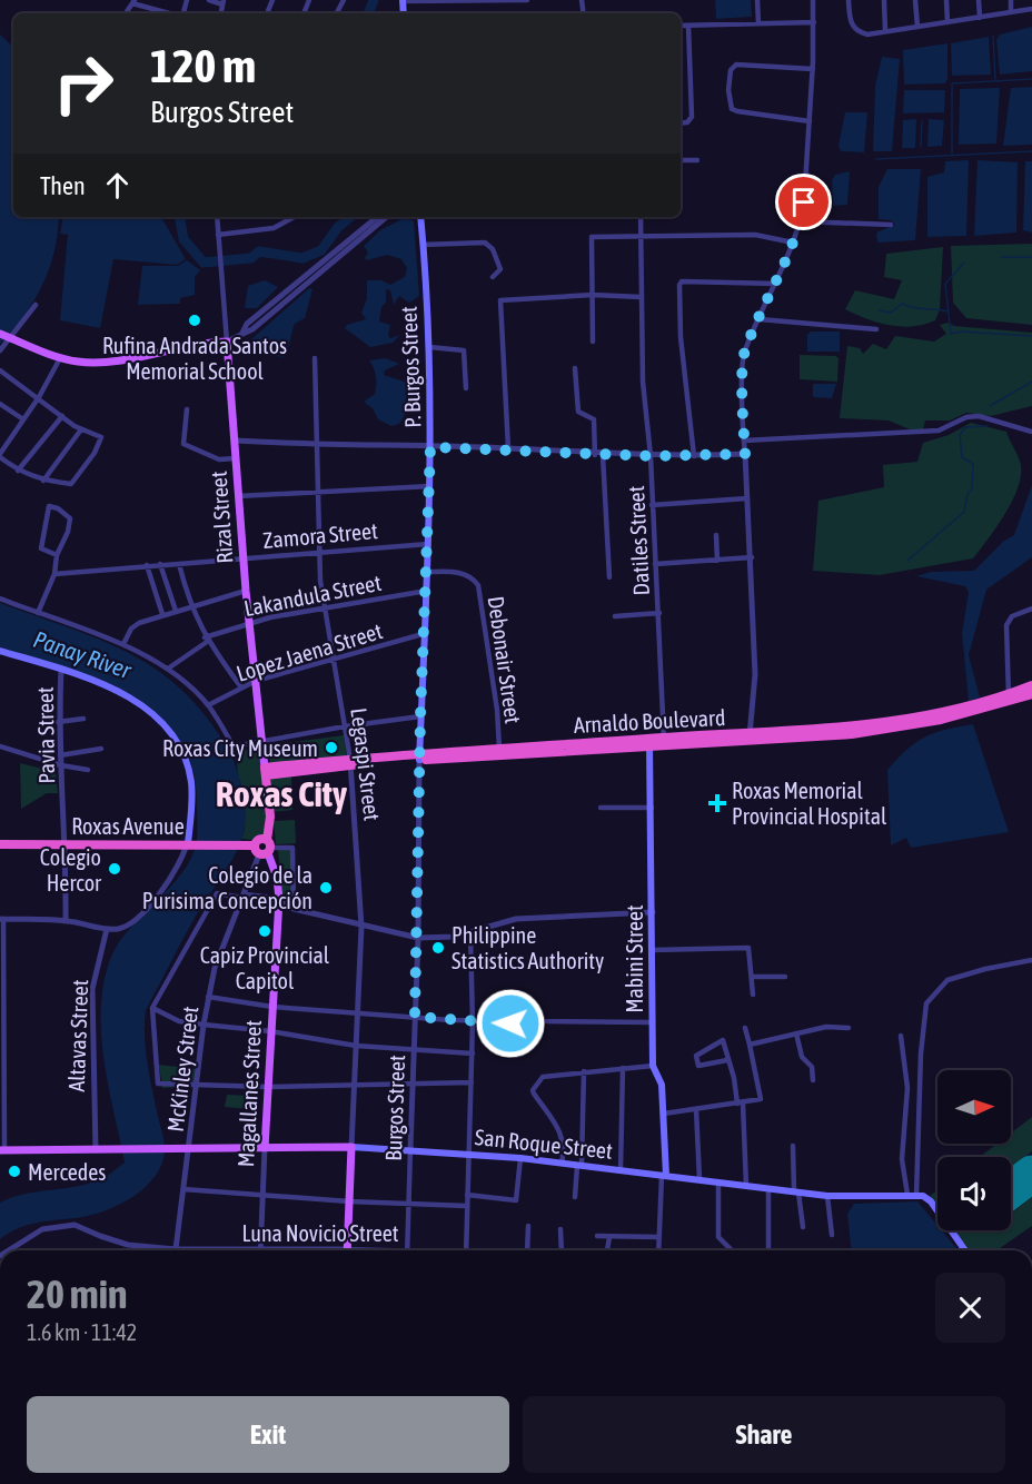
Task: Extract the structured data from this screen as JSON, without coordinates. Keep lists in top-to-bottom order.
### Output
{
  "streets": {
    "highway": ["Arnaldo Boulevard", "Roxas Avenue"],
    "main road": [
      "P. Burgos Street",
      "Rizal Street",
      "Legaspi Street",
      "Mabini Street",
      "Magallanes Street",
      "San Roque Street"
    ],
    "street": [
      "Zamora Street",
      "Datiles Street",
      "Lakandula Street",
      "Lopez Jaena Street",
      "Debonair Street",
      "Pavia Street",
      "Altavas Street",
      "McKinley Street",
      "Burgos Street",
      "Luna Novicio Street"
    ]
  },
  "crossings": [
    ["P. Burgos Street", "Zamora Street"],
    ["P. Burgos Street", "Lakandula Street"],
    ["P. Burgos Street", "Lopez Jaena Street"],
    ["P. Burgos Street", "Debonair Street"],
    ["P. Burgos Street", "Arnaldo Boulevard"],
    ["P. Burgos Street", "Burgos Street"],
    ["Rizal Street", "Zamora Street"],
    ["Rizal Street", "Lakandula Street"],
    ["Rizal Street", "Lopez Jaena Street"],
    ["Rizal Street", "Arnaldo Boulevard"],
    ["Zamora Street", "Legaspi Street"],
    ["Datiles Street", "Arnaldo Boulevard"],
    ["Lakandula Street", "Legaspi Street"],
    ["Lopez Jaena Street", "Legaspi Street"],
    ["Debonair Street", "Arnaldo Boulevard"],
    ["Arnaldo Boulevard", "Legaspi Street"],
    ["Arnaldo Boulevard", "Mabini Street"],
    ["Arnaldo Boulevard", "Burgos Street"],
    ["Pavia Street", "Roxas Avenue"],
    ["Legaspi Street", "San Roque Street"],
    ["Roxas Avenue", "McKinley Street"],
    ["Roxas Avenue", "Magallanes Street"],
    ["Mabini Street", "San Roque Street"],
    ["Altavas Street", "San Roque Street"],
    ["McKinley Street", "Magallanes Street"],
    ["McKinley Street", "San Roque Street"],
    ["Magallanes Street", "San Roque Street"],
    ["Burgos Street", "San Roque Street"],
    ["Burgos Street", "Luna Novicio Street"]
  ],
  "districts": ["Roxas City"],
  "water": ["Panay River"],
  "places": {
    "other": [
      "Rufina Andrada Santos Memorial School",
      "Roxas City Museum",
      "Colegio Hercor",
      "Colegio de la Purisima Concepción",
      "Capiz Provincial Capitol",
      "Philippine Statistics Authority",
      "Mercedes"
    ],
    "health": ["Roxas Memorial Provincial Hospital"]
  },
  "north": "right",
  "page": {
    "turn": ["120 m", "Burgos Street"],
    "then": "Then",
    "heading": ["20 min", "1.6 km · 11:42"],
    "buttons": ["Exit", "Share"]
  }
}
